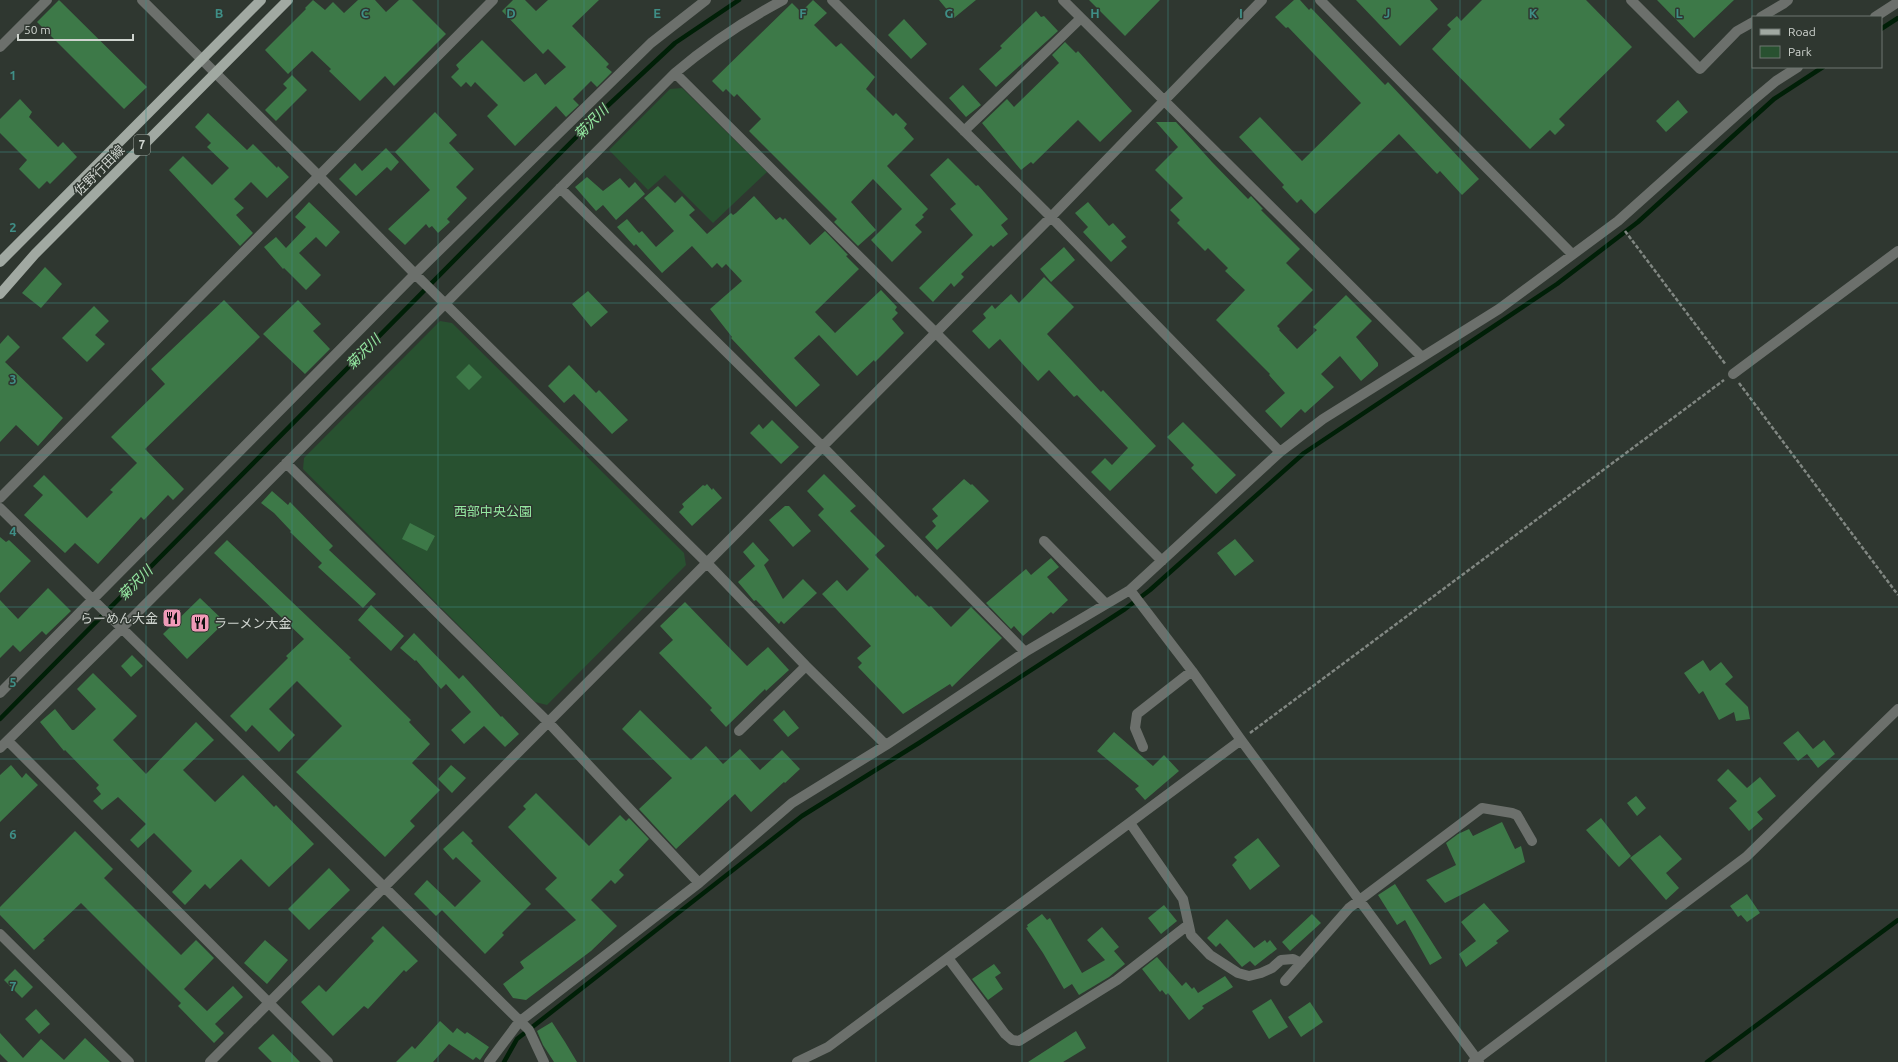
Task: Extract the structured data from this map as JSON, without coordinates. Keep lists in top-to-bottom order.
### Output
{
  "streets": {
    "main road": ["7", "佐野行田線"]
  },
  "water": ["菊沢川"],
  "parks": ["西部中央公園"],
  "places": {
    "restaurant": ["らーめん大金", "ラーメン大金"]
  },
  "legend": ["Road", "Park"],
  "scale_bar": "50 m",
  "grid": {
    "columns": [
      "B",
      "C",
      "D",
      "E",
      "F",
      "G",
      "H",
      "I",
      "J",
      "K",
      "L"
    ],
    "rows": [
      "1",
      "2",
      "3",
      "4",
      "5",
      "6",
      "7"
    ]
  }
}
